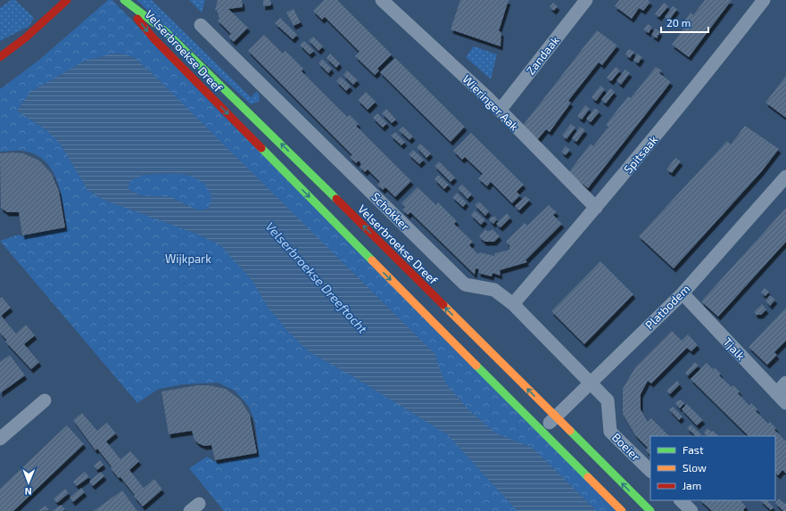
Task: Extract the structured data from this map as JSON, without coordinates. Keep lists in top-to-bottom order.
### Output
{
  "streets": {
    "street": [
      "Velserbroekse Dreef",
      "Zandaak",
      "Wieringer Aak",
      "Spitsaak",
      "Schokker",
      "Platbodem",
      "Tjalk",
      "Boeier"
    ]
  },
  "crossings": [
    ["Velserbroekse Dreef", "Platbodem"],
    ["Zandaak", "Wieringer Aak"],
    ["Wieringer Aak", "Spitsaak"],
    ["Spitsaak", "Schokker"],
    ["Schokker", "Platbodem"],
    ["Schokker", "Boeier"],
    ["Platbodem", "Tjalk"],
    ["Platbodem", "Boeier"]
  ],
  "water": ["Velserbroekse Dreeftocht"],
  "parks": ["Wijkpark"],
  "legend": ["Fast", "Slow", "Jam"],
  "scale_bar": "20 m",
  "north": "bottom"
}
